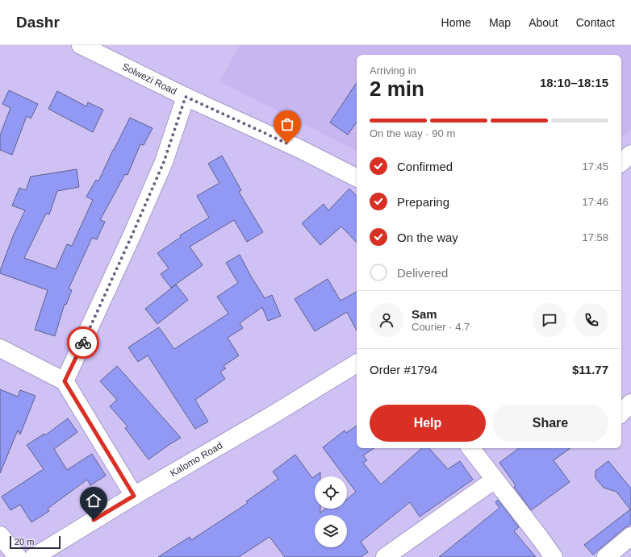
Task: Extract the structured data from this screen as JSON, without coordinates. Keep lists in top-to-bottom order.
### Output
{
  "streets": {
    "street": ["Solwezi Road", "Kalomo Road"]
  },
  "scale_bar": "20 m",
  "page": {
    "header": "Dashr",
    "nav": [
      "Home",
      "Map",
      "About",
      "Contact"
    ],
    "heading": ["2 min", "Arriving in", "18:10–18:15"],
    "panel": [
      "Sam",
      "Courier · 4.7",
      "Order #1794",
      "$11.77"
    ],
    "bar": "On the way · 90 m",
    "list": [
      ["Confirmed", "17:45"],
      ["Preparing", "17:46"],
      ["On the way", "17:58"],
      "Delivered"
    ],
    "buttons": ["Help", "Share"],
    "scale": "20 m"
  }
}
